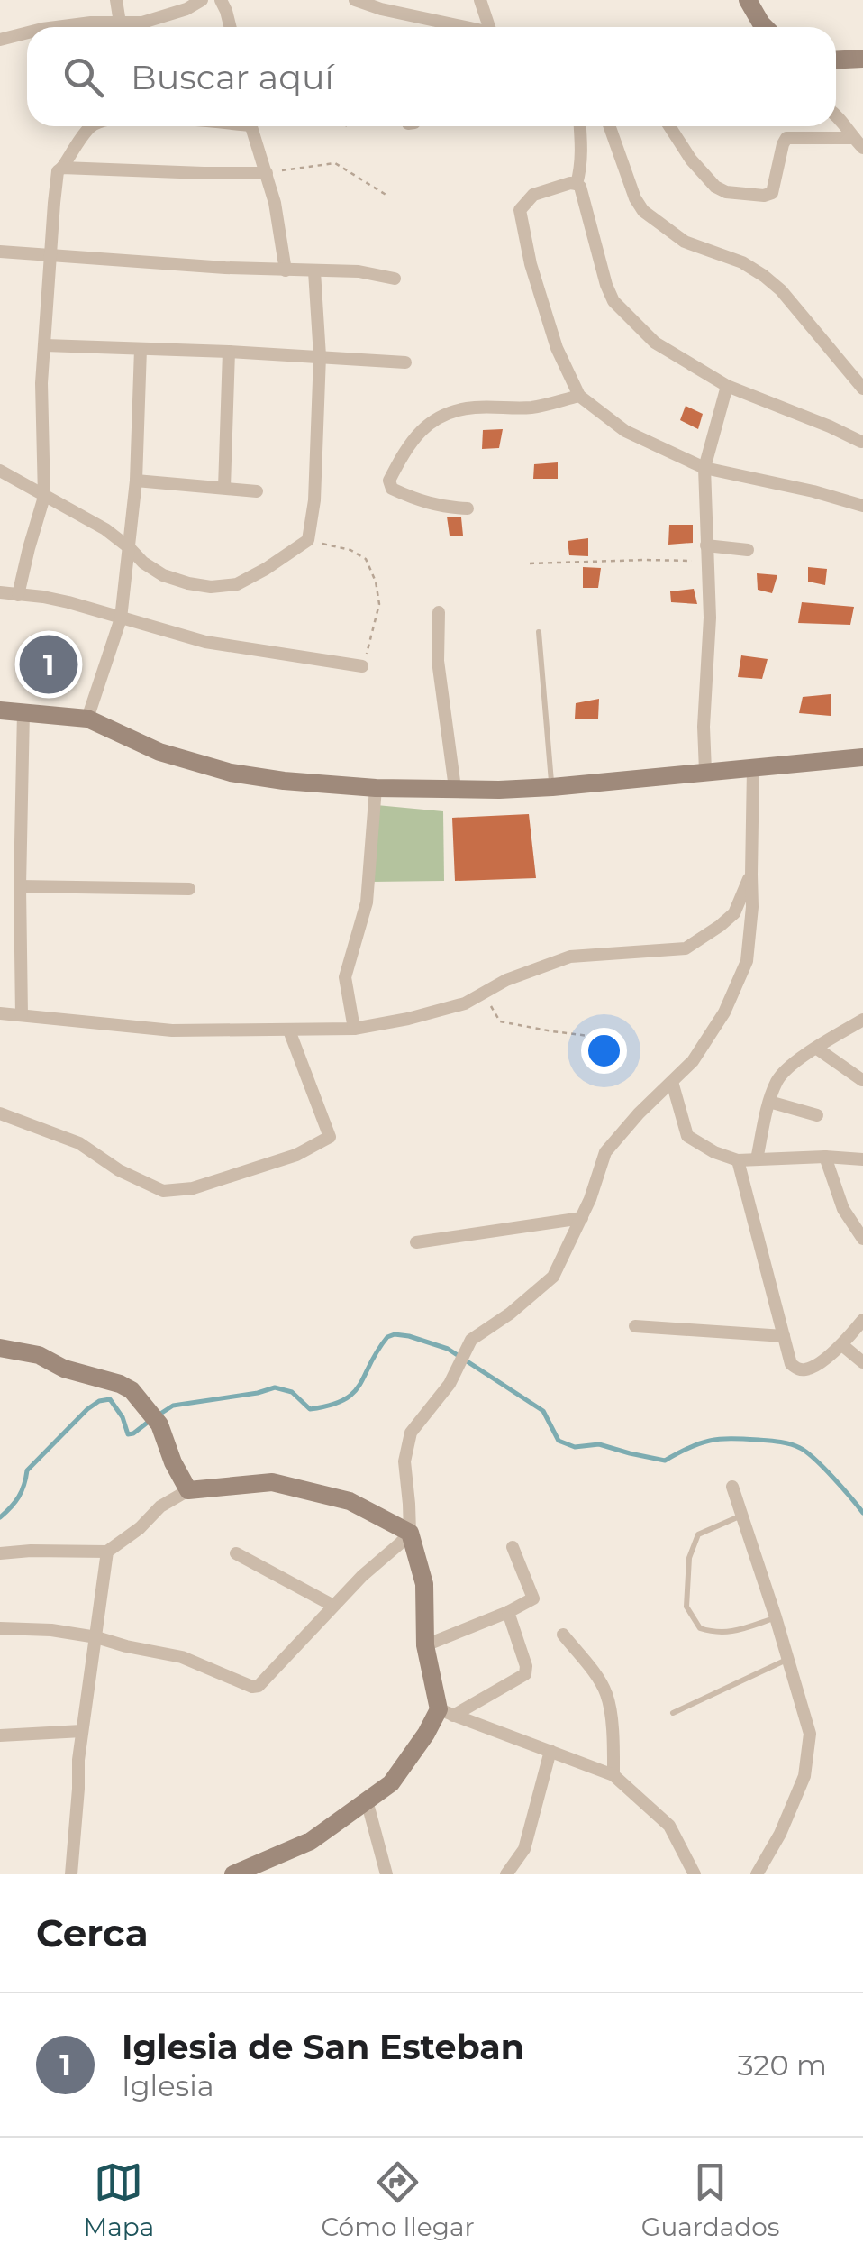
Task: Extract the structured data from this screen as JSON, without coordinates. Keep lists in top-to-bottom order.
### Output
{
  "page": {
    "search": "Buscar aquí",
    "pins": "1",
    "heading": "Cerca",
    "list": [
      {
        "mark": "1",
        "name": "Iglesia de San Esteban",
        "note": "Iglesia",
        "value": "320 m"
      }
    ],
    "nav": ["Mapa", "Cómo llegar", "Guardados"]
  }
}
